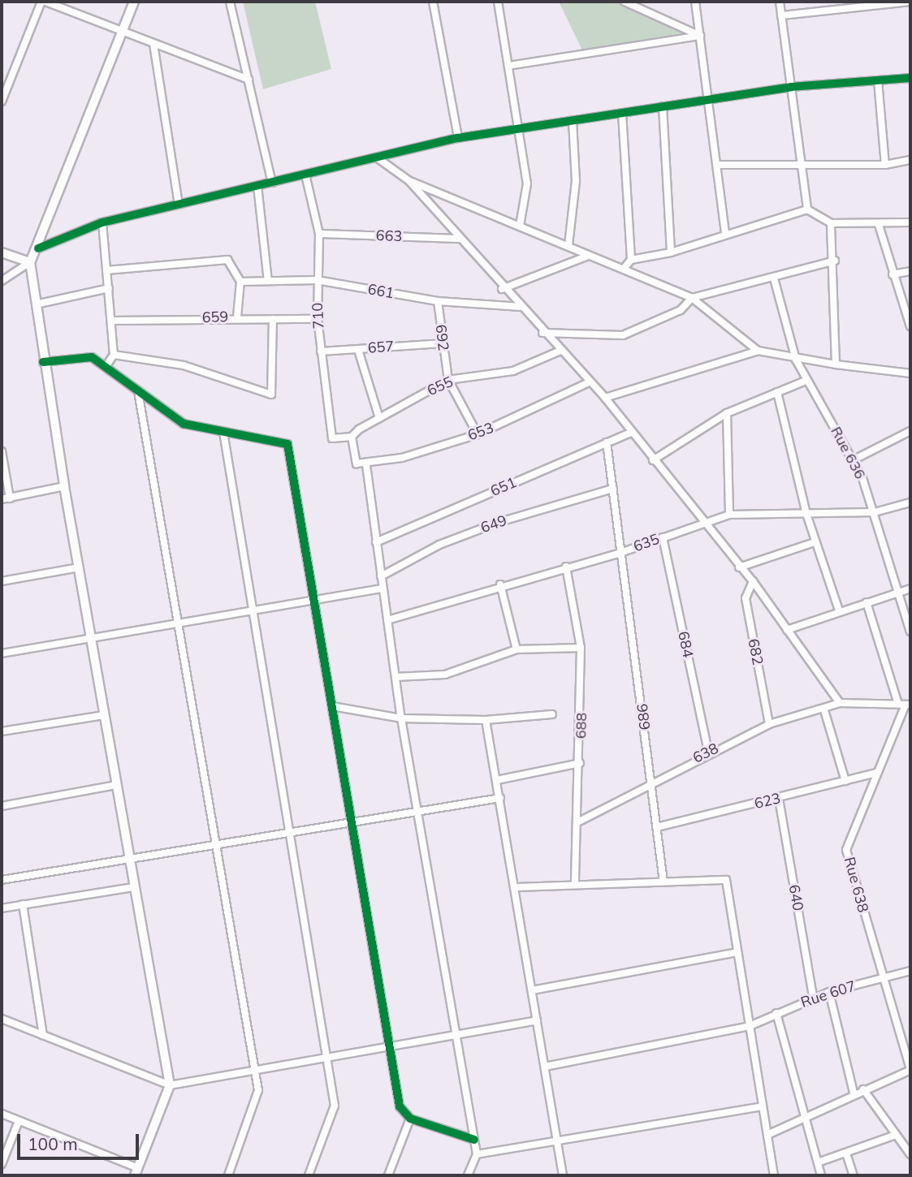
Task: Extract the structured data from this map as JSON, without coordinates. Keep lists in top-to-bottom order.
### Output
{
  "streets": {
    "street": [
      "663",
      "661",
      "710",
      "659",
      "692",
      "657",
      "655",
      "653",
      "Rue 636",
      "651",
      "649",
      "635",
      "684",
      "682",
      "686",
      "688",
      "638",
      "623",
      "Rue 638",
      "640",
      "Rue 607"
    ]
  },
  "crossings": [
    ["663", "710"],
    ["661", "710"],
    ["661", "692"],
    ["710", "659"],
    ["710", "657"],
    ["710", "655"],
    ["692", "657"],
    ["692", "655"],
    ["692", "653"],
    ["Rue 636", "635"],
    ["651", "686"],
    ["649", "686"],
    ["635", "684"],
    ["635", "686"],
    ["635", "688"],
    ["684", "638"],
    ["682", "638"],
    ["686", "638"],
    ["686", "623"],
    ["688", "638"],
    ["623", "Rue 638"],
    ["623", "640"],
    ["Rue 638", "Rue 607"],
    ["640", "Rue 607"]
  ],
  "scale_bar": "100 m"
}
